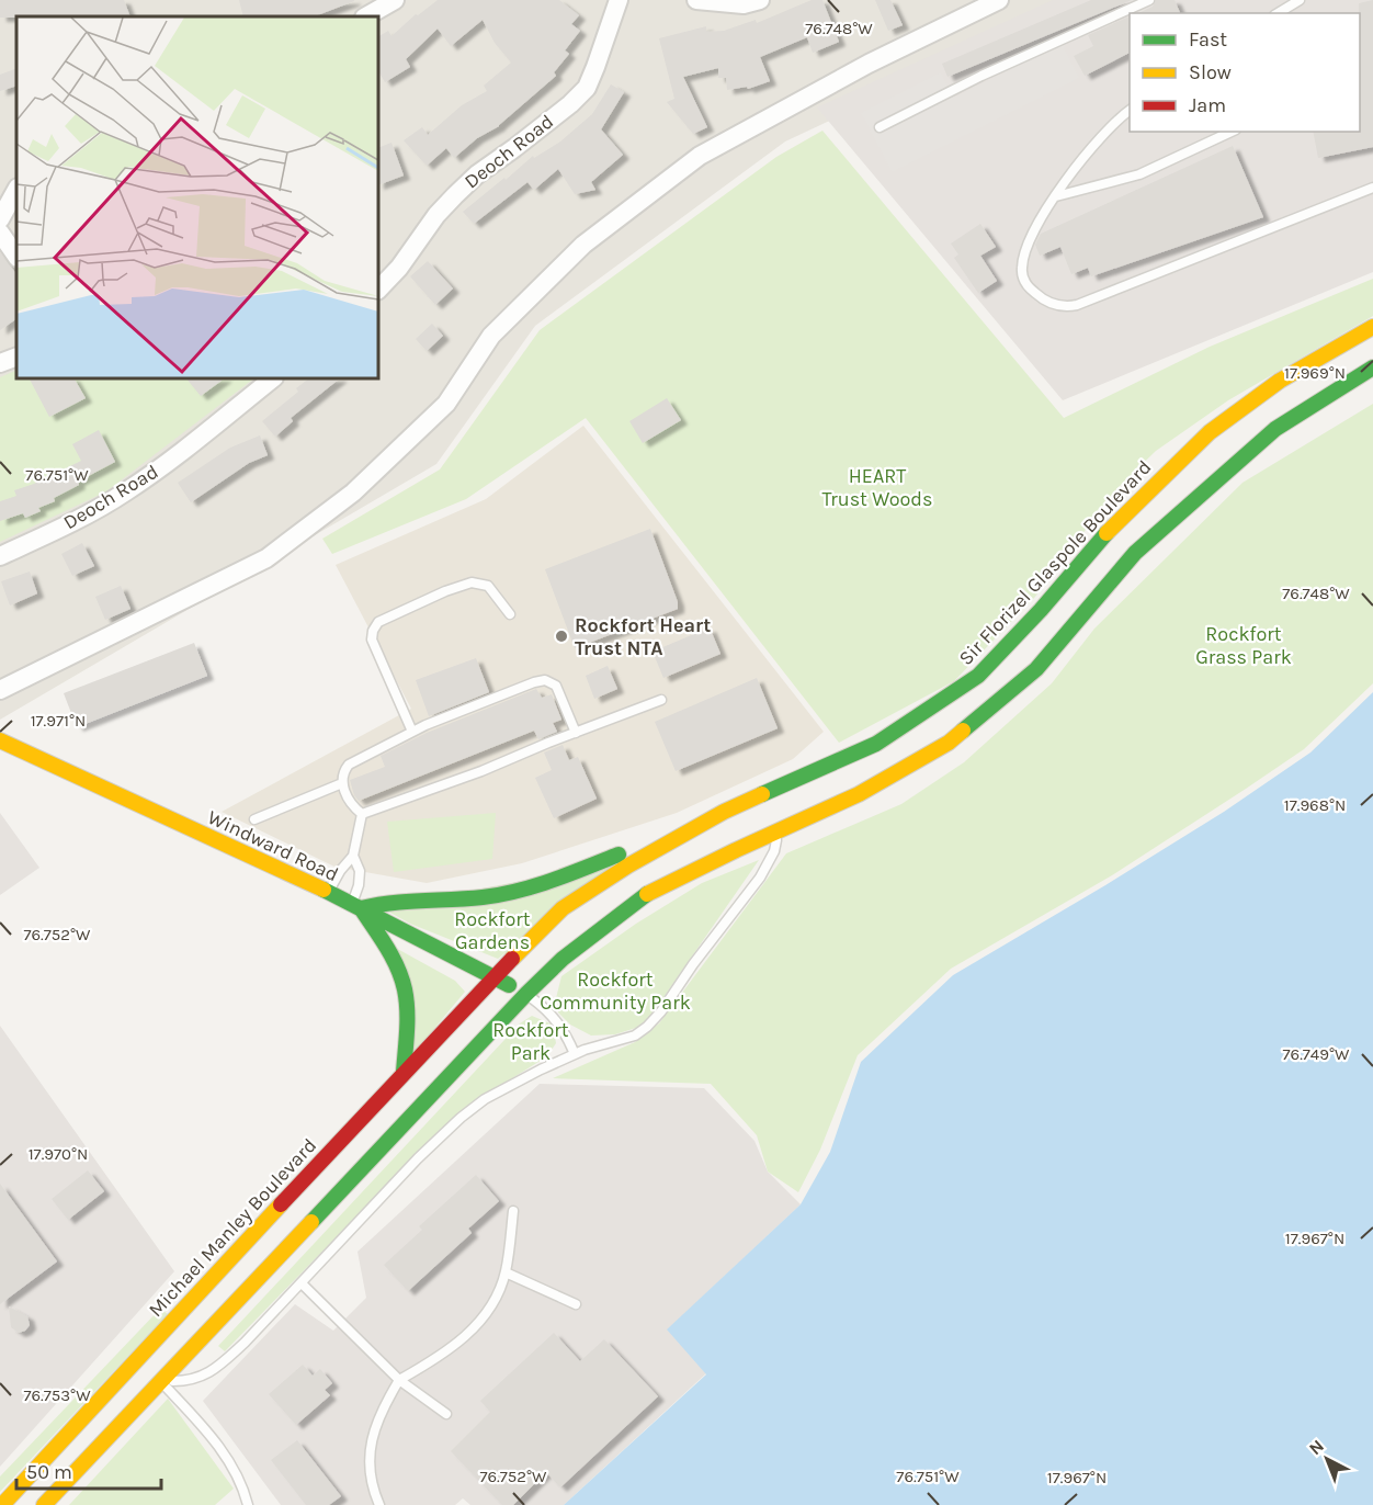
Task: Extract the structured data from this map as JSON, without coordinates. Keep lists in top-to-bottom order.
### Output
{
  "streets": {
    "main road": ["Sir Florizel Glaspole Boulevard", "Windward Road", "Michael Manley Boulevard"],
    "street": ["Deoch Road"]
  },
  "crossings": [
    ["Sir Florizel Glaspole Boulevard", "Windward Road"],
    ["Sir Florizel Glaspole Boulevard", "Michael Manley Boulevard"],
    ["Windward Road", "Michael Manley Boulevard"]
  ],
  "parks": [
    "HEART Trust Woods",
    "Rockfort Grass Park",
    "Rockfort Gardens",
    "Rockfort Community Park",
    "Rockfort Park"
  ],
  "places": ["Rockfort Heart Trust NTA"],
  "legend": ["Fast", "Slow", "Jam"],
  "scale_bar": "50 m",
  "north": "top left",
  "coordinates": [
    "76.748°W",
    "17.969°N",
    "76.751°W",
    "17.971°N",
    "17.968°N",
    "76.752°W",
    "76.749°W",
    "17.970°N",
    "17.967°N",
    "76.753°W"
  ]
}
